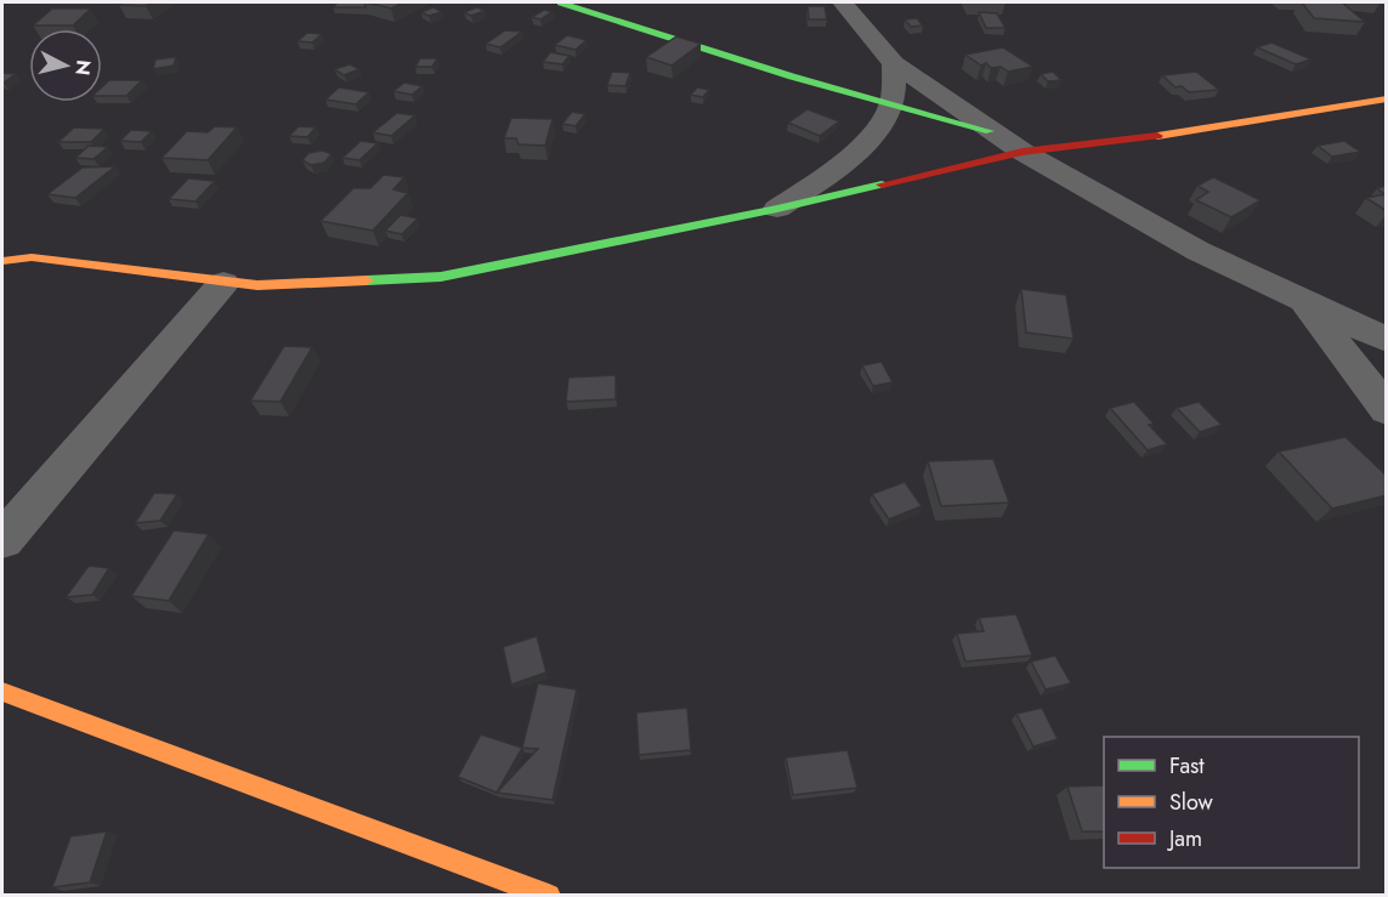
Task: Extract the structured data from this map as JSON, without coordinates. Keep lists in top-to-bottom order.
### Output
{
  "legend": ["Fast", "Slow", "Jam"],
  "north": "right"
}
